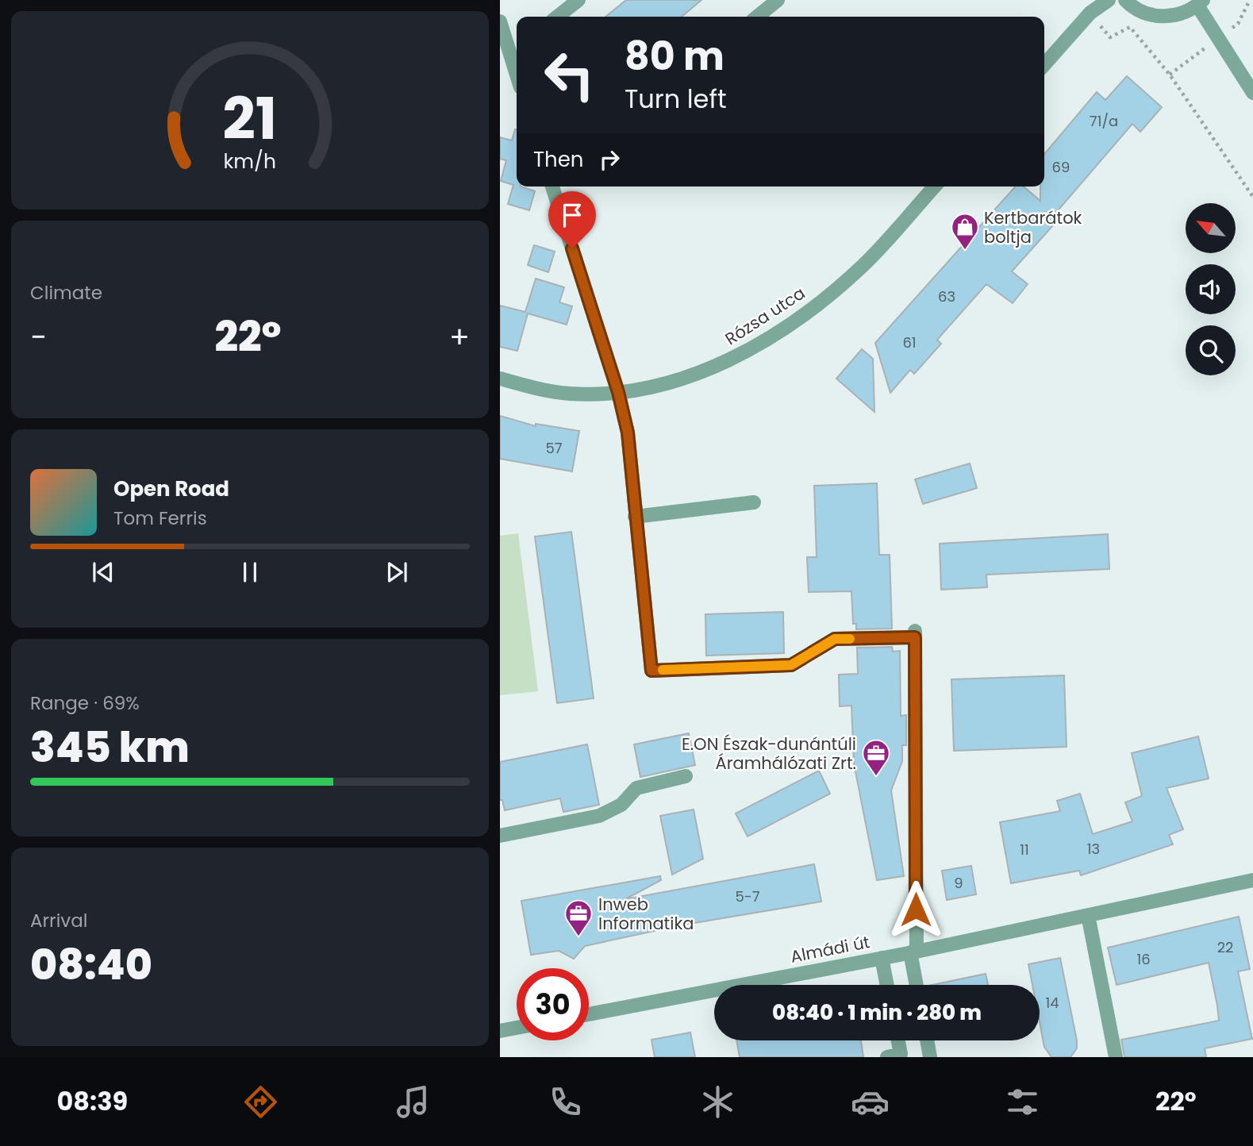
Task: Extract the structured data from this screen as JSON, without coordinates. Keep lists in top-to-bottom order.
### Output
{
  "streets": {
    "street": ["Rózsa utca", "Almádi út"]
  },
  "places": {
    "shop": ["Kertbarátok boltja"],
    "office": ["E.ON Észak-dunántúli Áramhálózati Zrt.", "Inweb Informatika"]
  },
  "house_numbers": [
    "71/a",
    "69",
    "63",
    "61",
    "57",
    "13",
    "11",
    "9",
    "5-7",
    "22",
    "16",
    "14"
  ],
  "north": "top left",
  "page": {
    "turn": ["80 m", "Turn left"],
    "then": "Then",
    "tile": [
      "Climate",
      ["Range · 69%", "345 km"],
      ["Arrival", "08:40"]
    ],
    "heat": ["−", "22°", "+"],
    "song": ["Open Road", "Tom Ferris"],
    "limit": "30",
    "trip": "08:40 · 1 min · 280 m",
    "tabs": ["08:39", "22°"],
    "gauge": ["21", "km/h"]
  }
}
